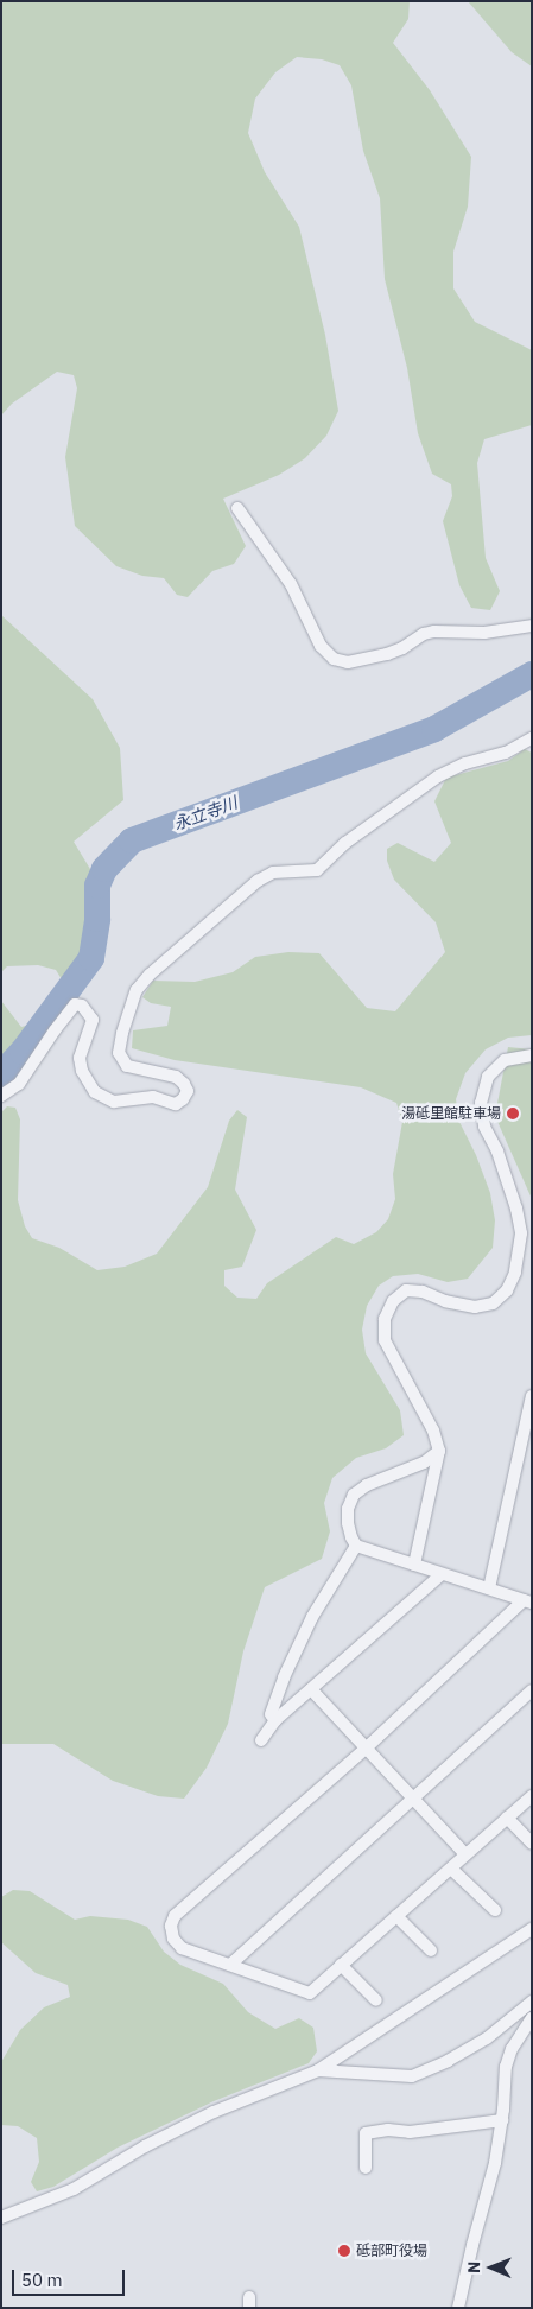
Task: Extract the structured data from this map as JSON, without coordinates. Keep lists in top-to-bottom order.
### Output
{
  "water": ["永立寺川"],
  "places": ["湯砥里館駐車場", "砥部町役場"],
  "scale_bar": "50 m",
  "north": "left"
}
